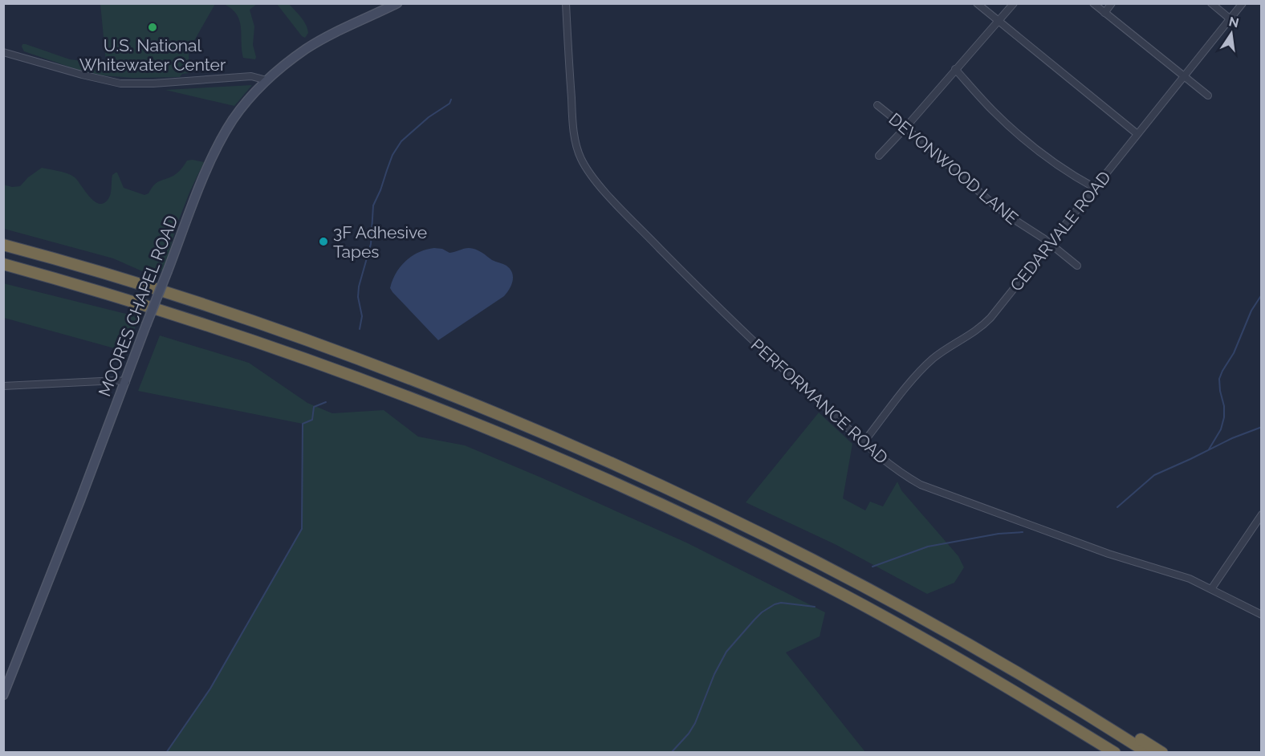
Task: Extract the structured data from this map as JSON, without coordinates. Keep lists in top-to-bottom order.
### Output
{
  "streets": {
    "main road": ["MOORES CHAPEL ROAD"],
    "street": ["DEVONWOOD LANE", "CEDARVALE ROAD", "PERFORMANCE ROAD"]
  },
  "crossings": [
    ["DEVONWOOD LANE", "CEDARVALE ROAD"],
    ["CEDARVALE ROAD", "PERFORMANCE ROAD"]
  ],
  "places": ["U.S. National Whitewater Center", "3F Adhesive Tapes"],
  "north": "top"
}
